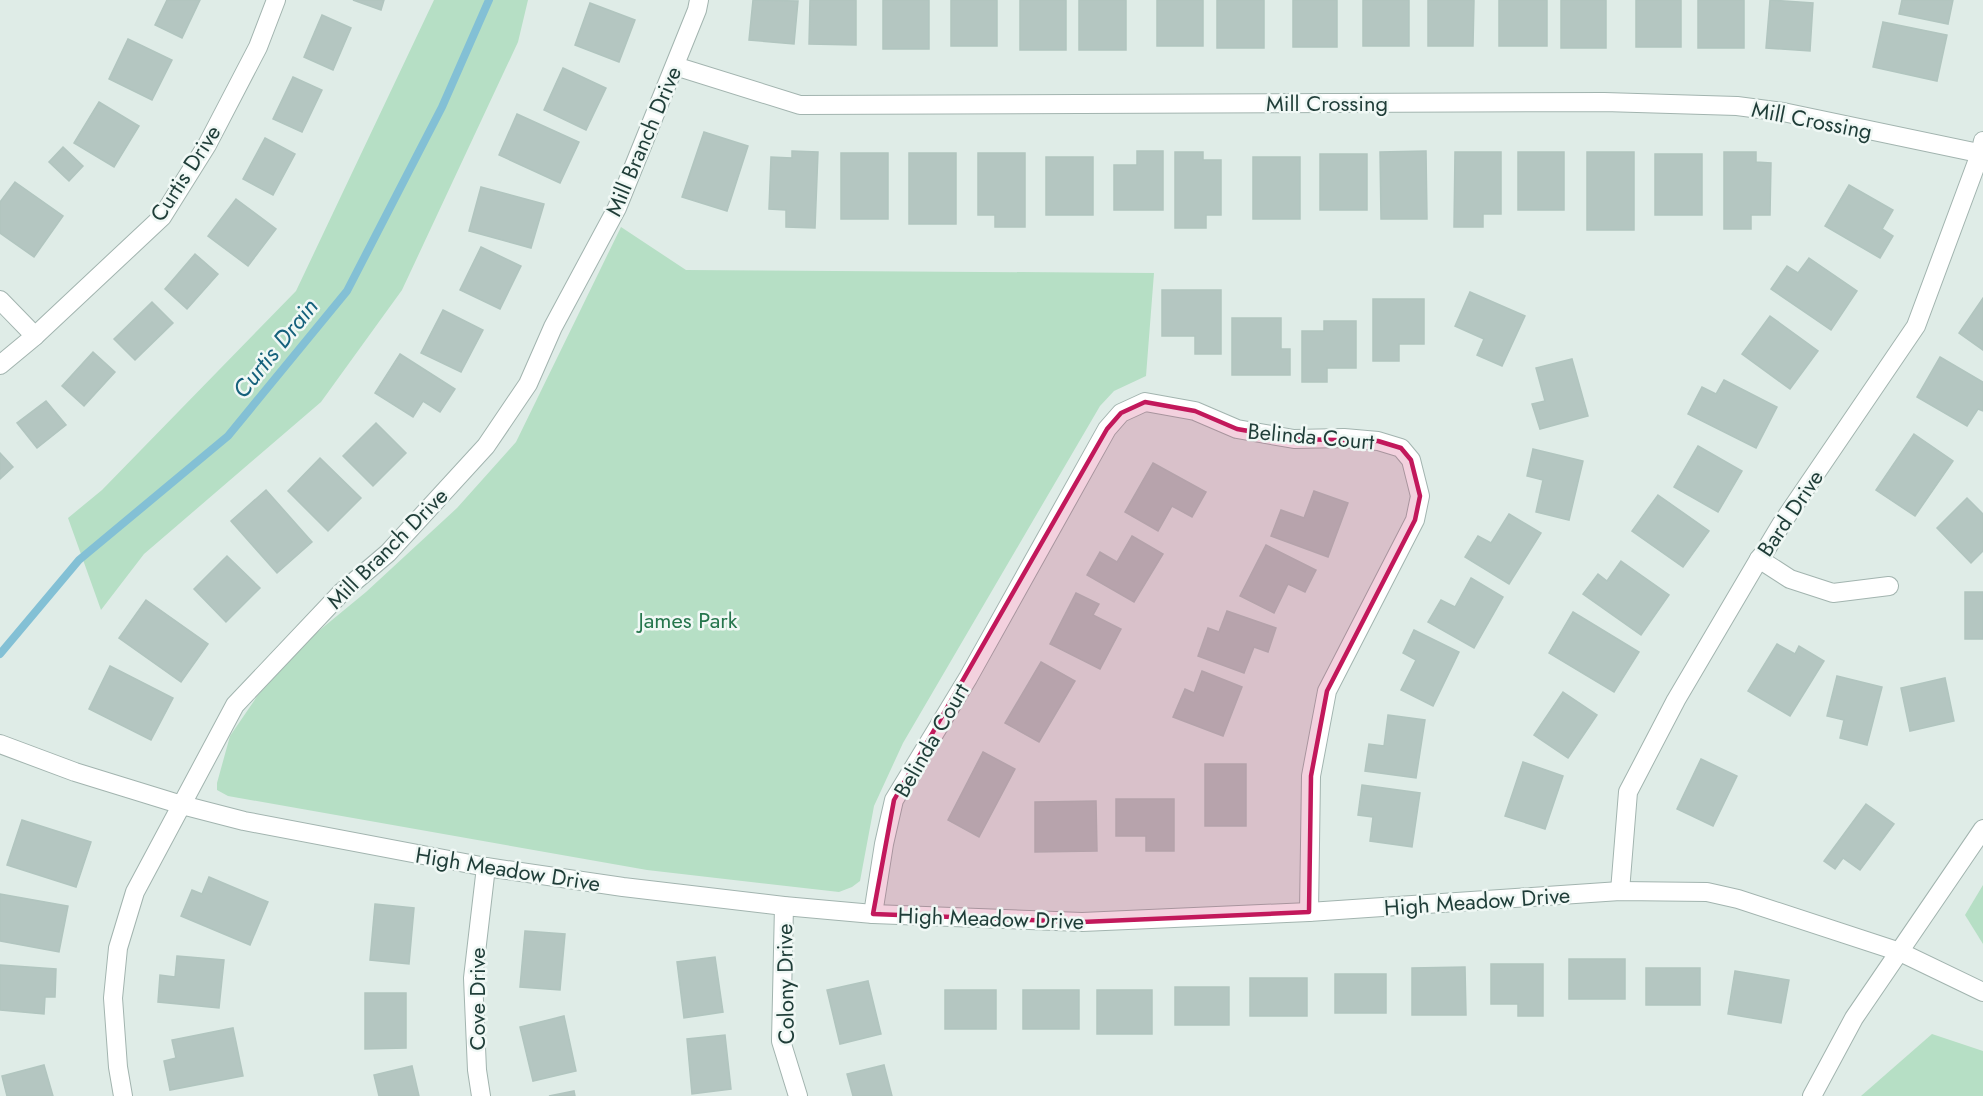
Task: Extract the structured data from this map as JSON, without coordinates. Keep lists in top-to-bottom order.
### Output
{
  "streets": {
    "street": [
      "Mill Crossing",
      "Mill Branch Drive",
      "Curtis Drive",
      "Belinda Court",
      "Bard Drive",
      "High Meadow Drive",
      "Colony Drive",
      "Cove Drive"
    ]
  },
  "crossings": [
    ["Mill Crossing", "Mill Branch Drive"],
    ["Mill Crossing", "Bard Drive"],
    ["Mill Branch Drive", "High Meadow Drive"],
    ["Belinda Court", "High Meadow Drive"],
    ["Bard Drive", "High Meadow Drive"],
    ["High Meadow Drive", "Colony Drive"],
    ["High Meadow Drive", "Cove Drive"]
  ],
  "water": ["Curtis Drain"],
  "parks": ["James Park"]
}
